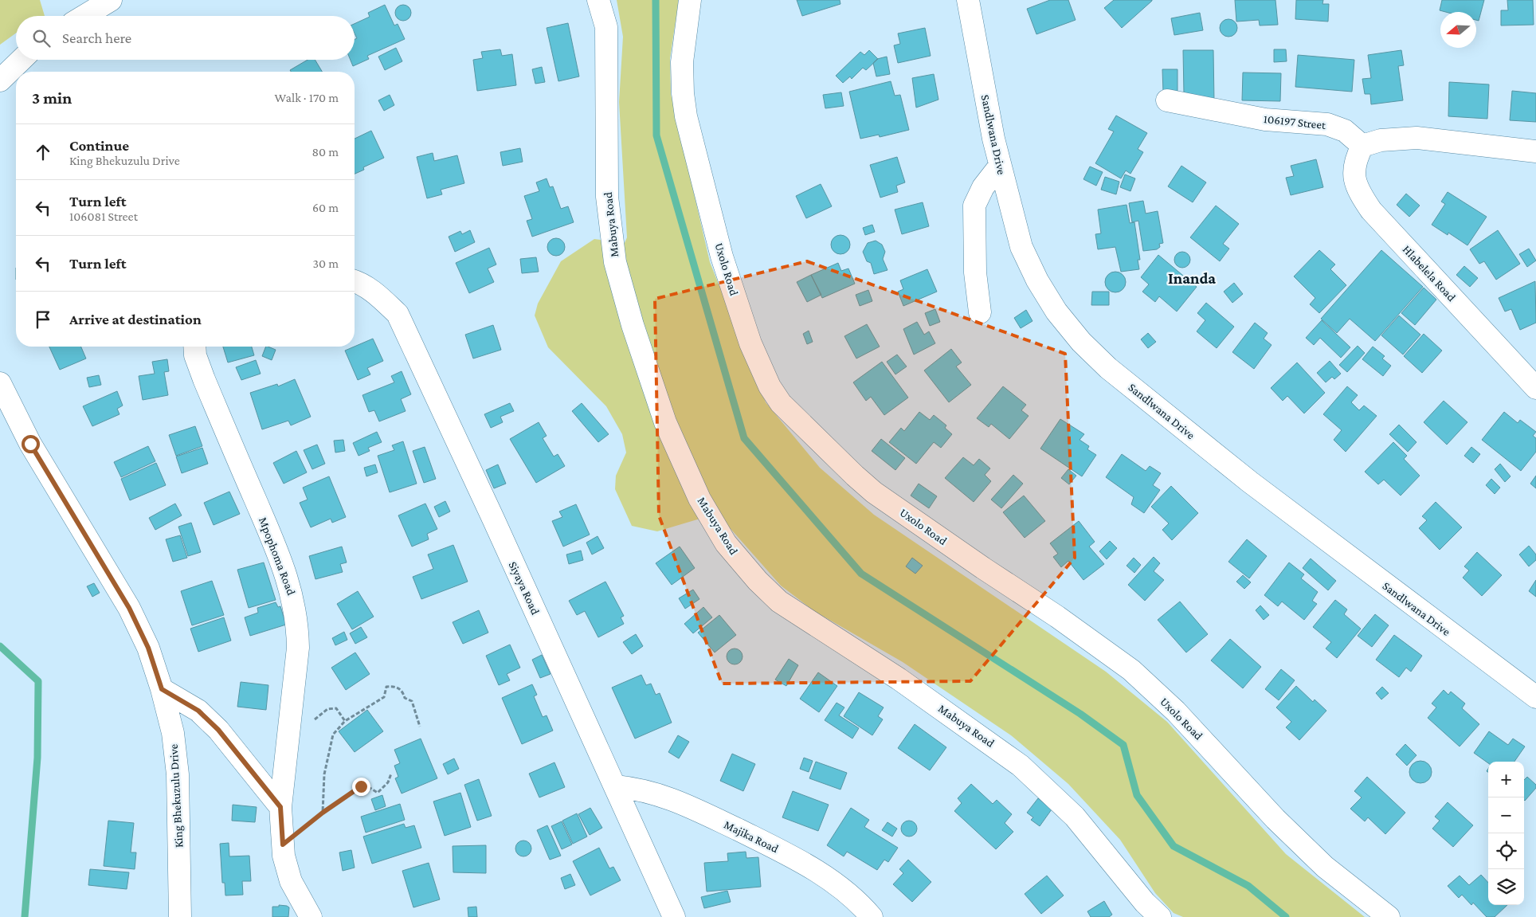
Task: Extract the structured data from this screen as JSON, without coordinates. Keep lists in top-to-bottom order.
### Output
{
  "streets": {
    "street": [
      "106197 Street",
      "Sandlwana Drive",
      "Mabuya Road",
      "Uxolo Road",
      "Hlabelela Road",
      "Mpophoma Road",
      "Siyaya Road",
      "King Bhekuzulu Drive",
      "Majika Road"
    ]
  },
  "crossings": [
    ["106197 Street", "Hlabelela Road"],
    ["Siyaya Road", "Majika Road"]
  ],
  "districts": ["Inanda"],
  "north": "left",
  "page": {
    "search": "Search here",
    "heading": ["3 min", "Walk · 170 m"],
    "list": [
      ["Continue", "King Bhekuzulu Drive", "80 m"],
      ["Turn left", "106081 Street", "60 m"],
      ["Turn left", "30 m"],
      "Arrive at destination"
    ],
    "map_buttons": ["+", "−"]
  }
}
